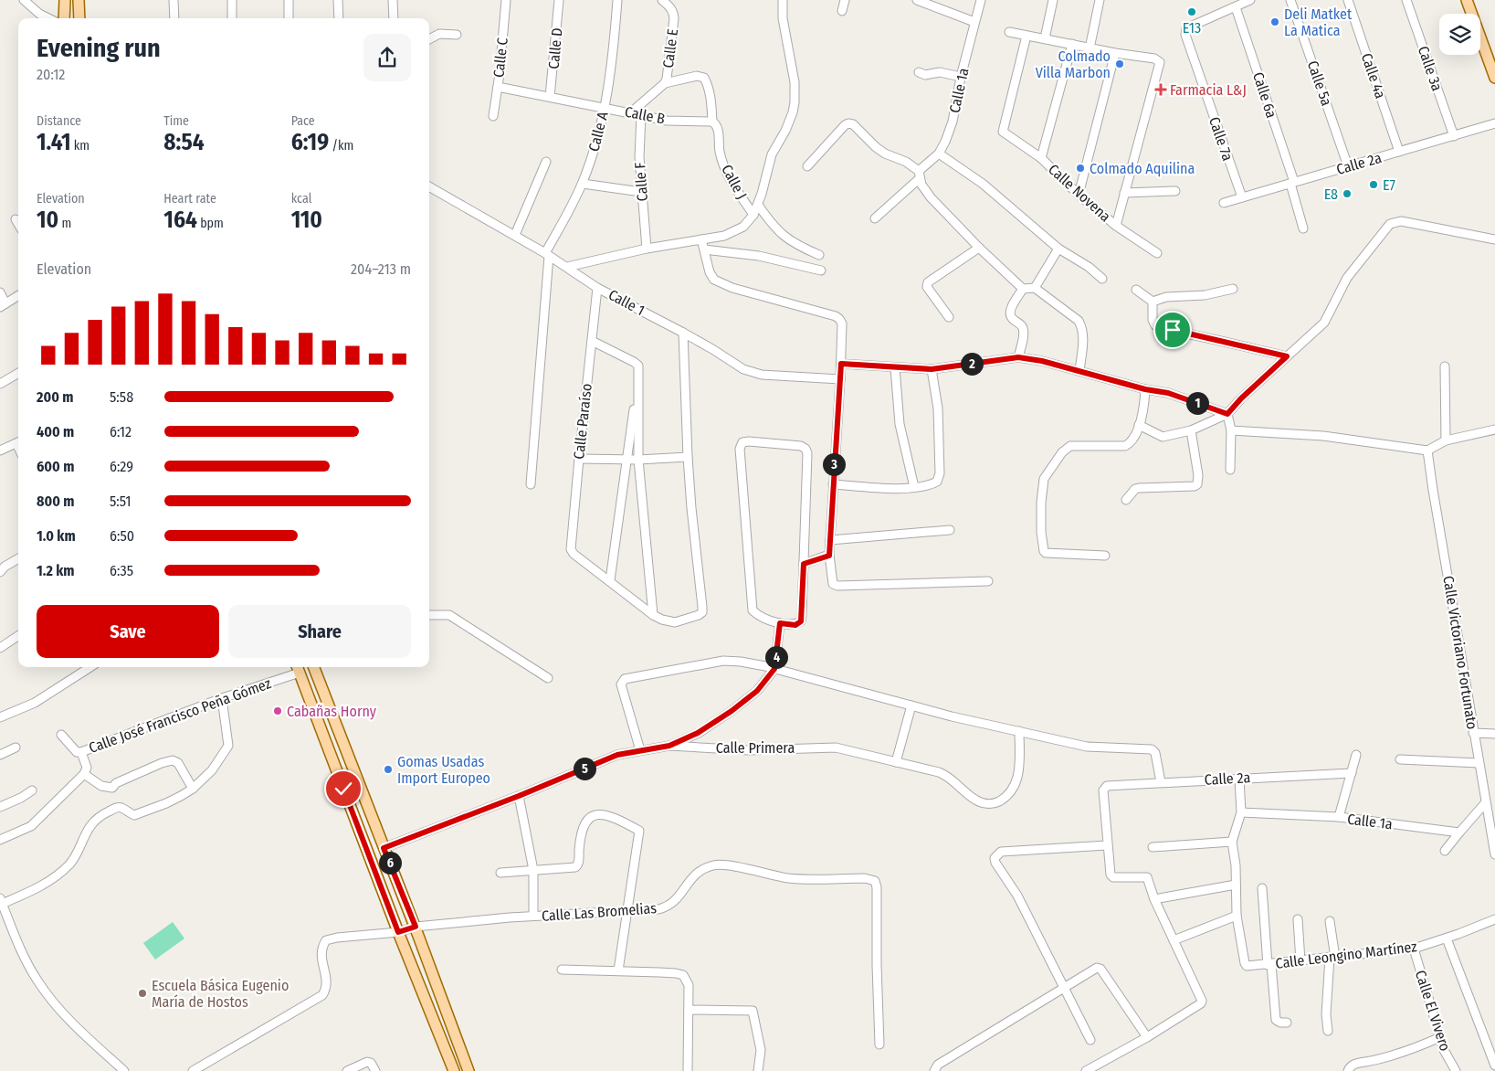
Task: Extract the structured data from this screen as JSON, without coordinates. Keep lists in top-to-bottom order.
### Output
{
  "streets": {
    "street": [
      "Calle D",
      "Calle E",
      "Calle C",
      "Calle 3a",
      "Calle 4a",
      "Calle 5a",
      "Calle 1a",
      "Calle 6a",
      "Calle B",
      "Calle A",
      "Calle 7a",
      "Calle 2a",
      "Calle F",
      "Calle J",
      "Calle Novena",
      "Calle 1",
      "Calle Paraíso",
      "Calle Victoriano Fortunato",
      "Calle José Francisco Peña Gómez",
      "Calle Primera",
      "Calle Las Bromelias",
      "Calle Leongino Martínez",
      "Calle El Vivero"
    ]
  },
  "crossings": [
    ["Calle D", "Calle B"],
    ["Calle E", "Calle B"],
    ["Calle E", "Calle J"],
    ["Calle C", "Calle B"],
    ["Calle 3a", "Calle 2a"],
    ["Calle 4a", "Calle 2a"],
    ["Calle 5a", "Calle 2a"],
    ["Calle 6a", "Calle 7a"],
    ["Calle 6a", "Calle 2a"],
    ["Calle B", "Calle A"],
    ["Calle B", "Calle F"],
    ["Calle B", "Calle J"],
    ["Calle A", "Calle 1"],
    ["Calle 7a", "Calle 2a"],
    ["Calle 1", "Calle Paraíso"],
    ["Calle Leongino Martínez", "Calle El Vivero"]
  ],
  "places": {
    "other": [
      "E13",
      "Deli Matket La Matica",
      "Colmado Villa Marbon",
      "Colmado Aquilina",
      "E7",
      "E8",
      "Cabañas Horny",
      "Gomas Usadas Import Europeo",
      "Escuela Básica Eugenio María de Hostos"
    ],
    "health": ["Farmacia L&J"]
  },
  "page": {
    "heading": ["Evening run", "20:12"],
    "stats": [
      ["Distance", "1.41 km"],
      ["Time", "8:54"],
      ["Pace", "6:19 /km"],
      ["Elevation", "10 m"],
      ["Heart rate", "164 bpm"],
      ["kcal", "110"]
    ],
    "chart": ["Elevation", "204–213 m"],
    "pins": [
      "2",
      "1",
      "3",
      "4",
      "5",
      "6"
    ],
    "list": [
      {
        "name": "200 m",
        "note": "5:58"
      },
      {
        "name": "400 m",
        "note": "6:12"
      },
      {
        "name": "600 m",
        "note": "6:29"
      },
      {
        "name": "800 m",
        "note": "5:51"
      },
      {
        "name": "1.0 km",
        "note": "6:50"
      },
      {
        "name": "1.2 km",
        "note": "6:35"
      }
    ],
    "buttons": ["Save", "Share"]
  }
}
